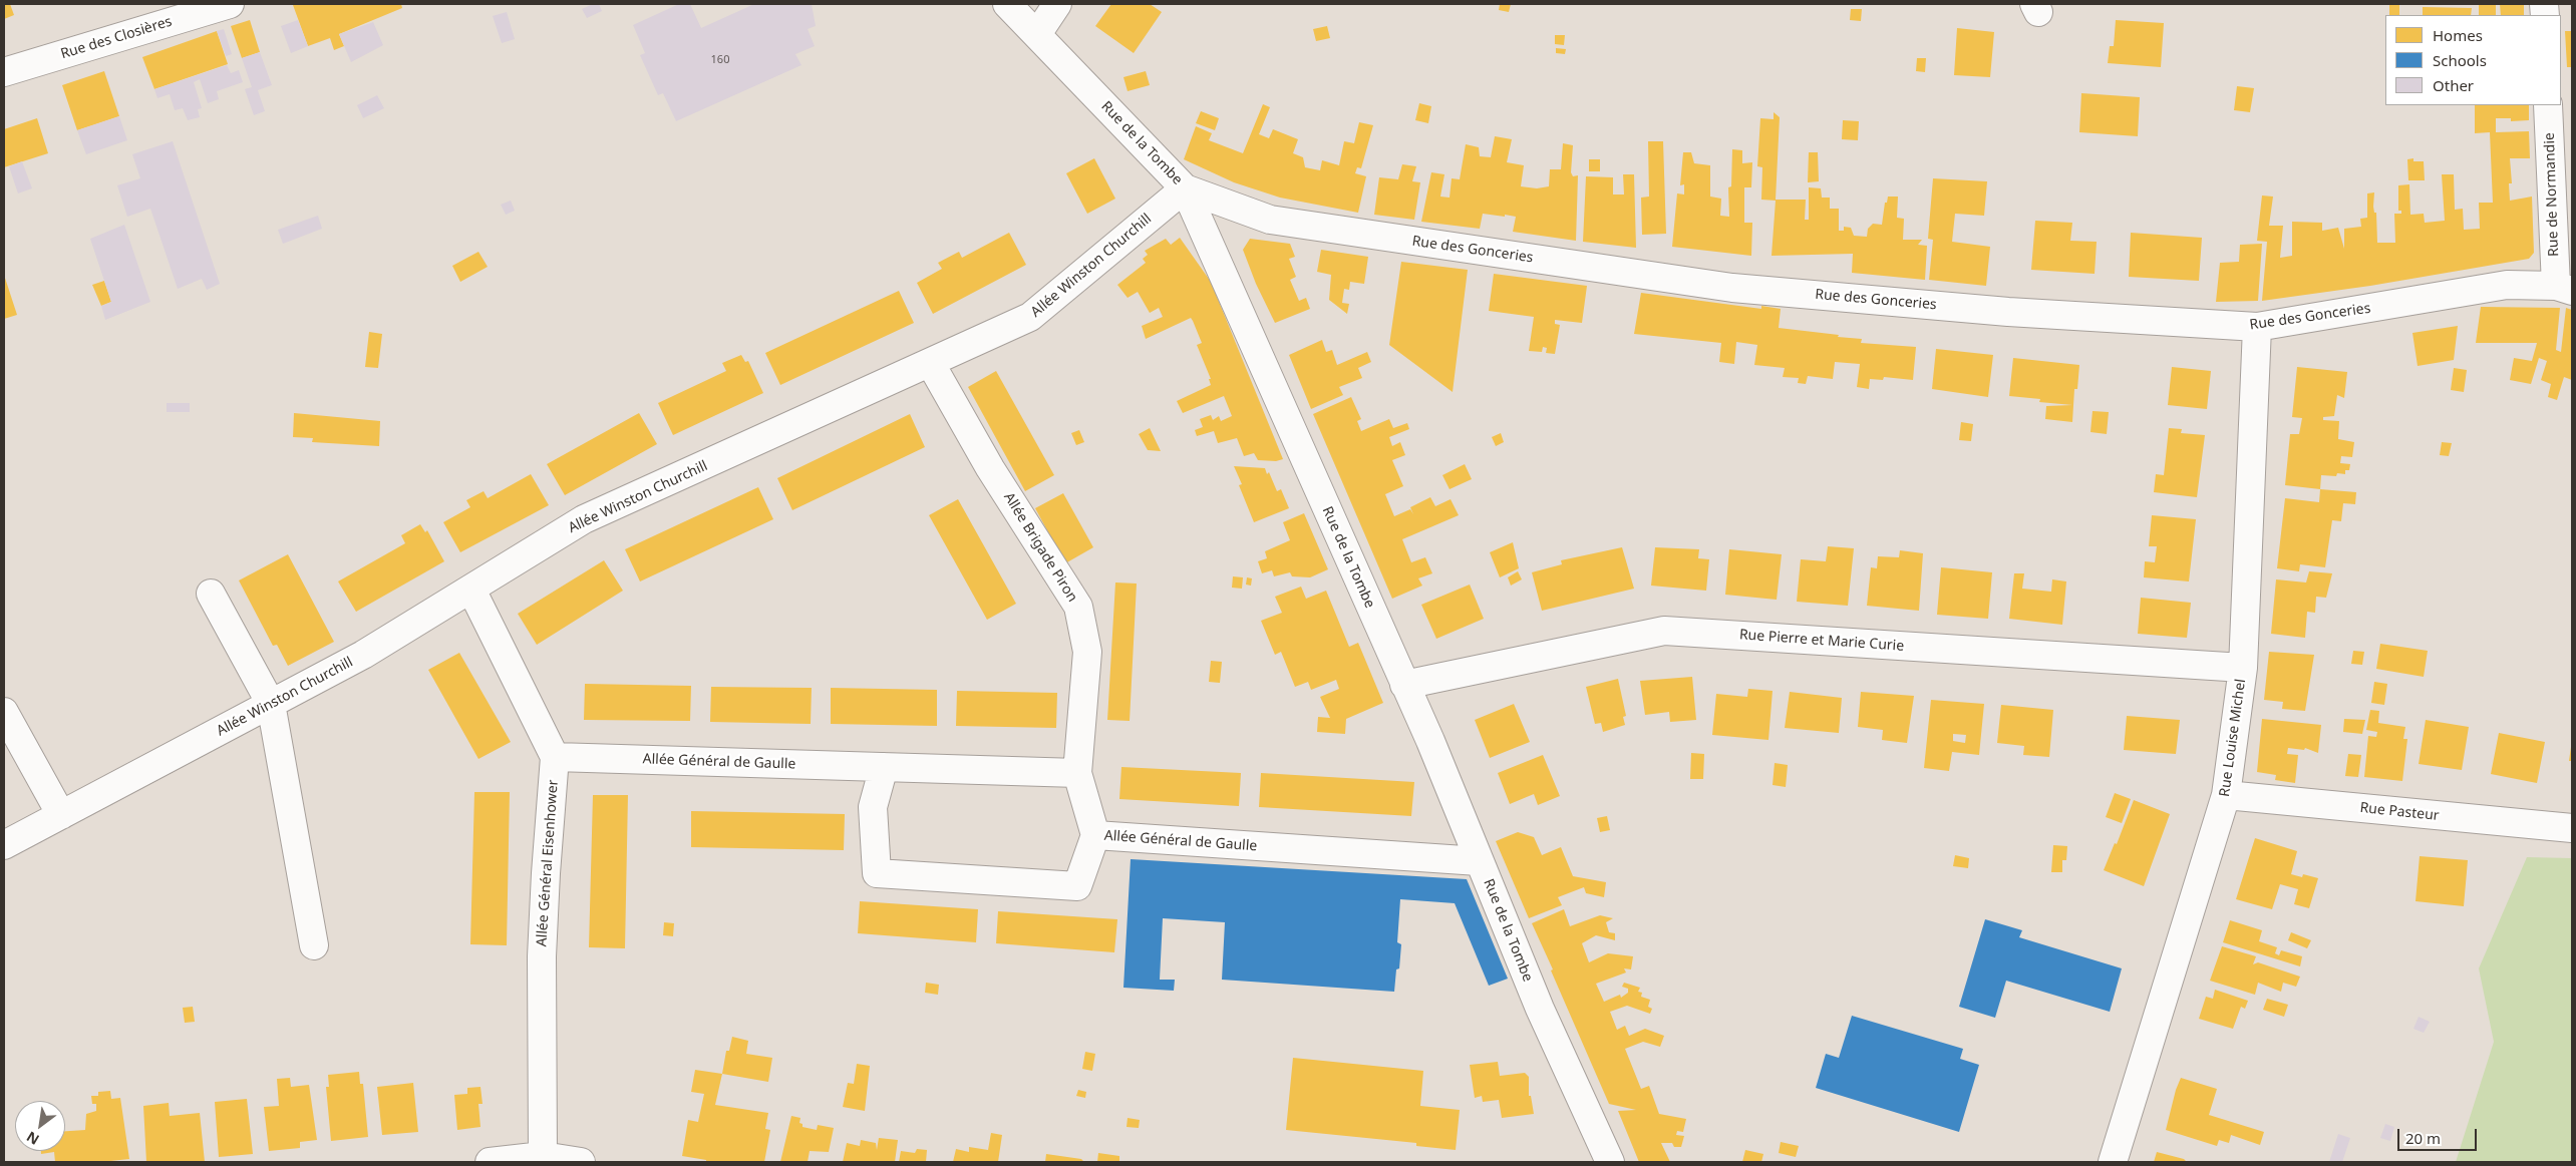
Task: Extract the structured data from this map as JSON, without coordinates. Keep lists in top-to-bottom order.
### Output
{
  "streets": {
    "street": [
      "Rue des Closières",
      "Rue de la Tombe",
      "Rue de Normandie",
      "Rue des Gonceries",
      "Allée Winston Churchill",
      "Allée Brigade Piron",
      "Rue Pierre et Marie Curie",
      "Rue Louise Michel",
      "Allée Général de Gaulle",
      "Rue Pasteur",
      "Allée Général Eisenhower"
    ]
  },
  "crossings": [
    ["Rue de la Tombe", "Rue des Gonceries"],
    ["Rue de la Tombe", "Allée Winston Churchill"],
    ["Rue de la Tombe", "Rue Pierre et Marie Curie"],
    ["Rue de la Tombe", "Allée Général de Gaulle"],
    ["Rue de Normandie", "Rue des Gonceries"],
    ["Rue des Gonceries", "Allée Winston Churchill"],
    ["Rue des Gonceries", "Rue Louise Michel"],
    ["Allée Winston Churchill", "Allée Brigade Piron"],
    ["Allée Brigade Piron", "Allée Général de Gaulle"],
    ["Rue Pierre et Marie Curie", "Rue Louise Michel"],
    ["Rue Louise Michel", "Rue Pasteur"],
    ["Allée Général de Gaulle", "Allée Général Eisenhower"]
  ],
  "house_numbers": ["160"],
  "legend": ["Homes", "Schools", "Other"],
  "scale_bar": "20 m",
  "north": "bottom left"
}
